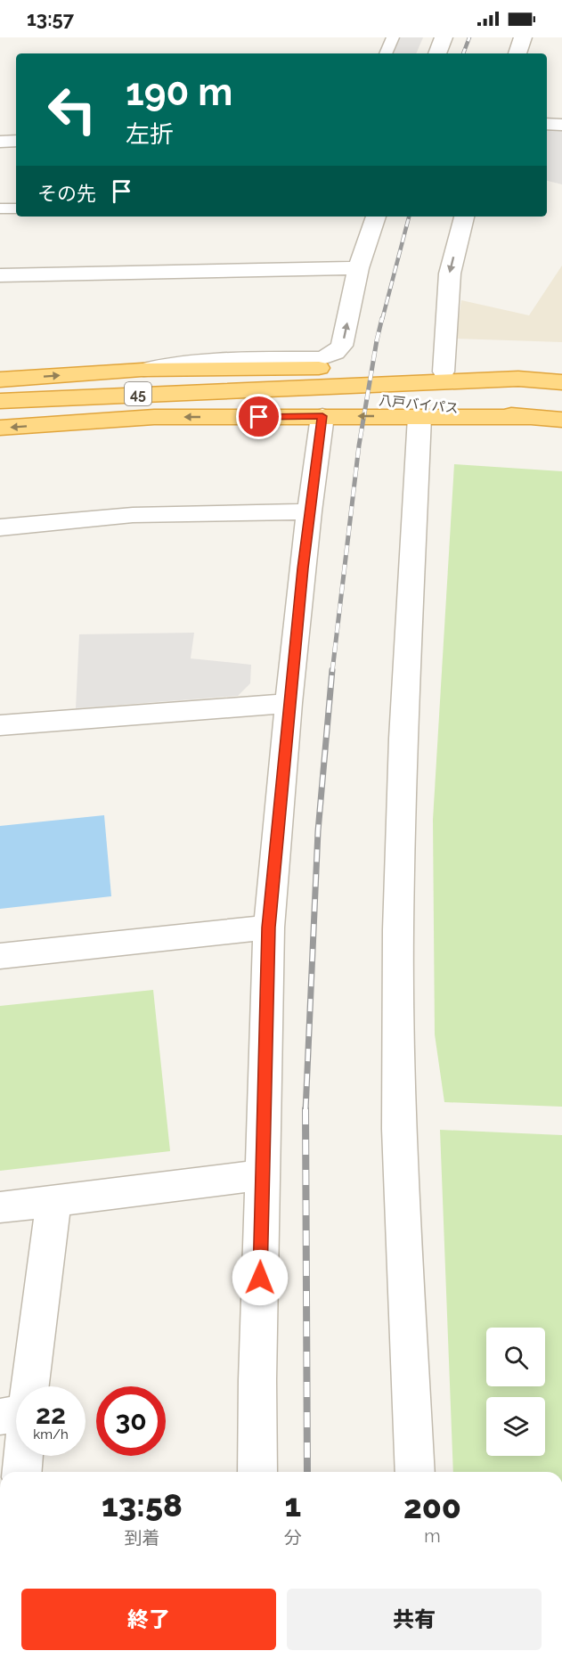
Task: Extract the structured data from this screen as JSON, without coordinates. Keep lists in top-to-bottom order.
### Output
{
  "streets": {
    "highway": ["45", "八戸バイパス"]
  },
  "page": {
    "status": "13:57",
    "turn": ["190 m", "左折"],
    "then": "その先",
    "speed": "22 km/h",
    "limit": "30",
    "eta": [
      "13:58",
      "到着",
      "1",
      "分",
      "200",
      "m"
    ],
    "buttons": ["終了", "共有"]
  }
}
